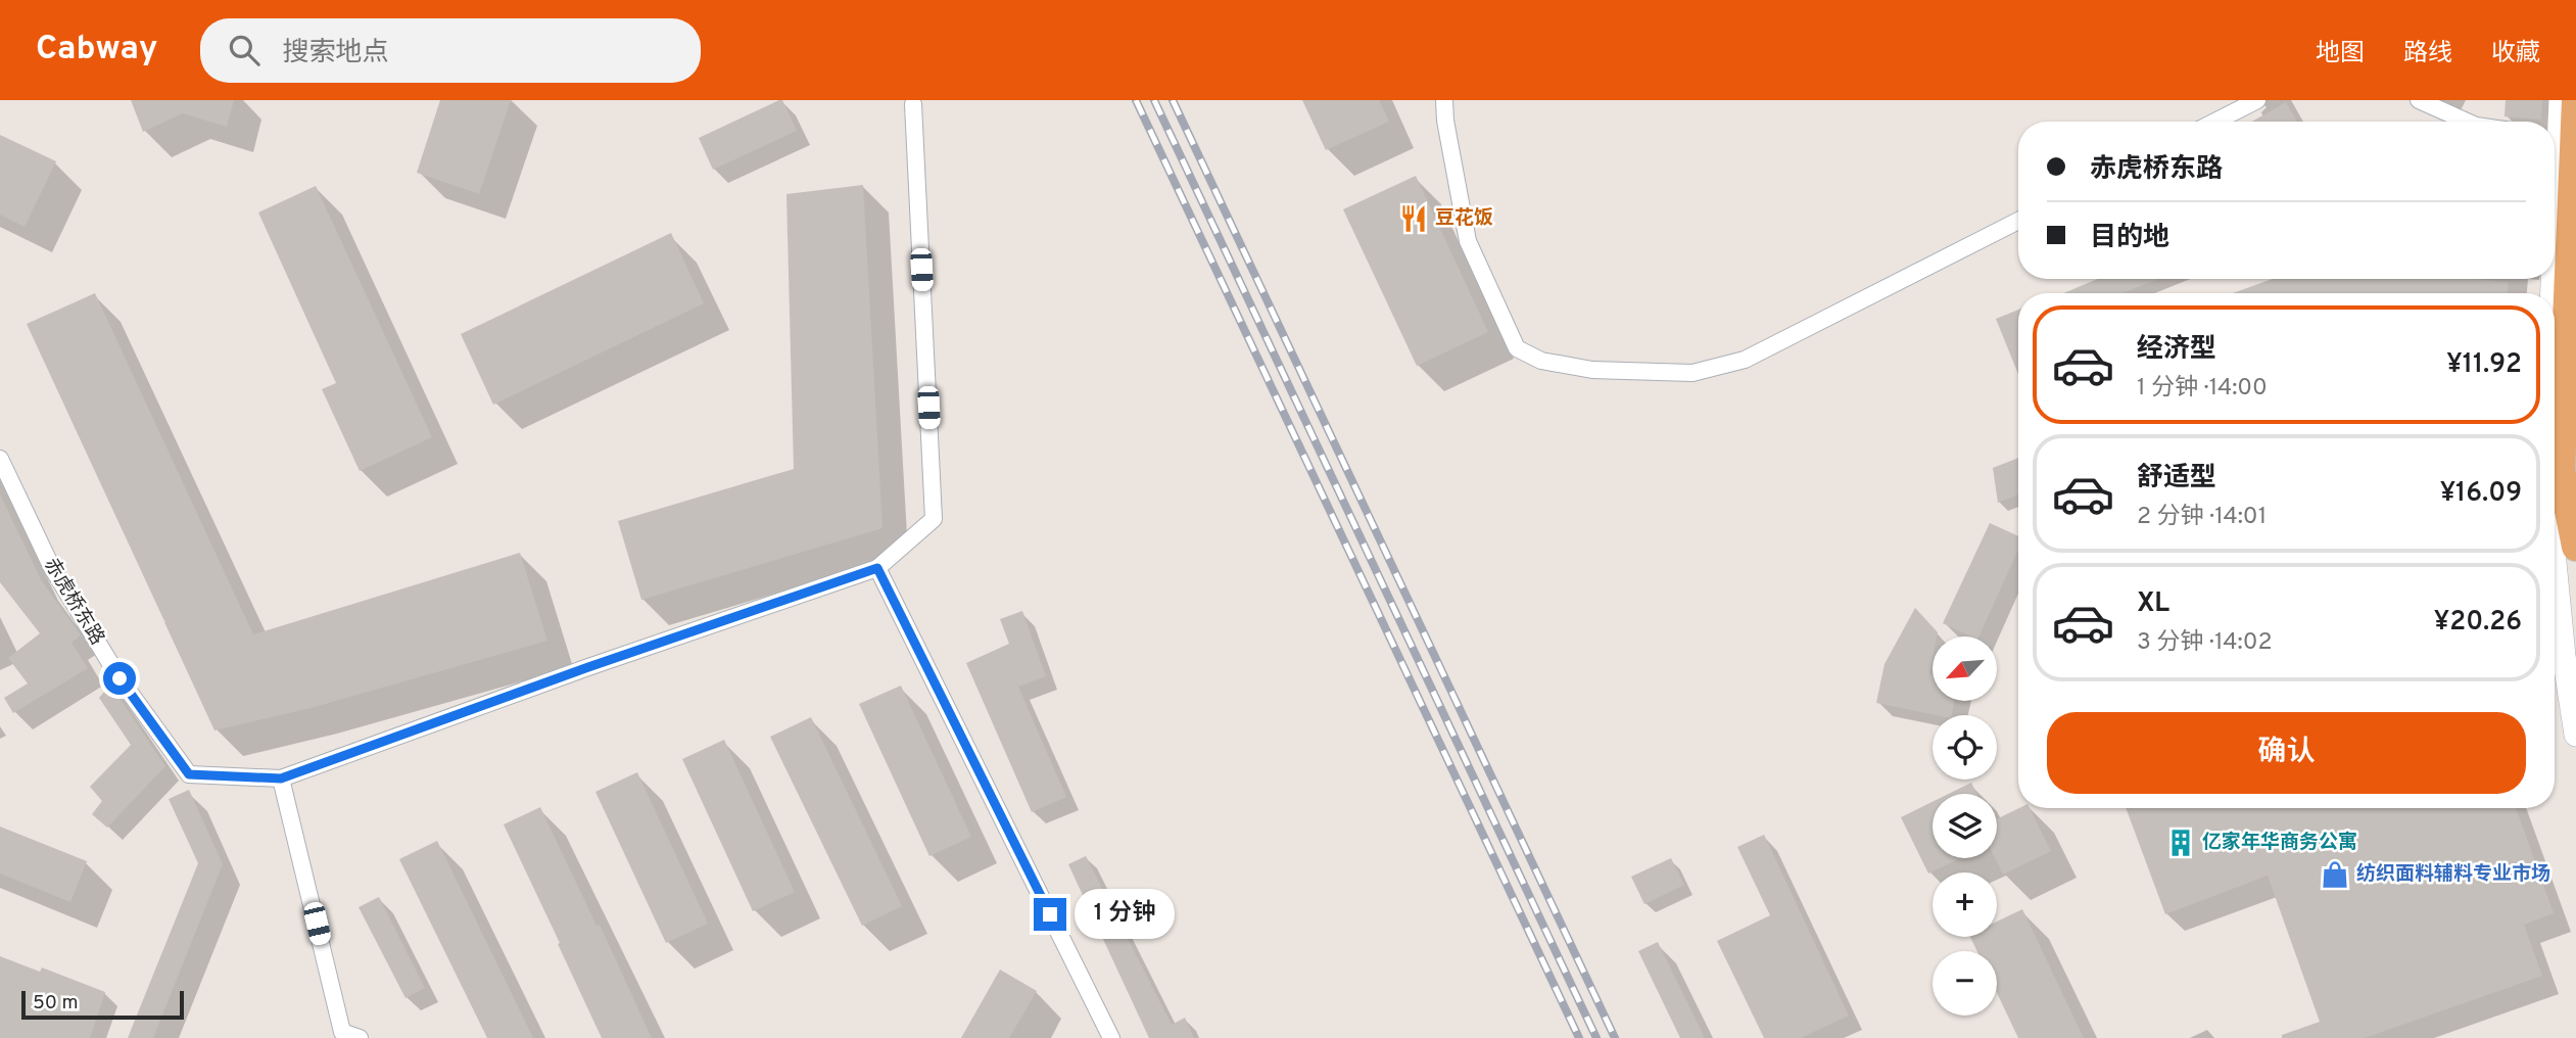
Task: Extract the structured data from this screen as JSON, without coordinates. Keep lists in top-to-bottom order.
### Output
{
  "streets": {
    "street": ["赤虎桥东路"]
  },
  "places": {
    "restaurant": ["豆花饭"],
    "building": ["亿家年华商务公寓"],
    "shop": ["纺织面料辅料专业市场"]
  },
  "scale_bar": "50 m",
  "north": "bottom left",
  "page": {
    "header": "Cabway",
    "search": "搜索地点",
    "nav": ["地图", "路线", "收藏"],
    "banner": ["赤虎桥东路", "目的地"],
    "list": [
      {
        "name": "经济型",
        "note": "1 分钟 · 14:00",
        "value": "¥11.92"
      },
      {
        "name": "舒适型",
        "note": "2 分钟 · 14:01",
        "value": "¥16.09"
      },
      {
        "name": "XL",
        "note": "3 分钟 · 14:02",
        "value": "¥20.26"
      }
    ],
    "map_buttons": ["+", "−"],
    "buttons": "确认",
    "bubble": "1 分钟",
    "scale": "50 m"
  }
}
